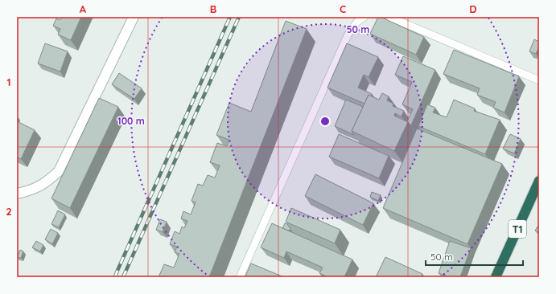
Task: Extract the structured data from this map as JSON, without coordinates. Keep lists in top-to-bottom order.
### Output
{
  "streets": {
    "highway": ["T1"]
  },
  "scale_bar": "50 m",
  "grid": {
    "columns": [
      "A",
      "B",
      "C",
      "D"
    ],
    "rows": ["1", "2"]
  },
  "rings": ["50 m", "100 m"]
}
